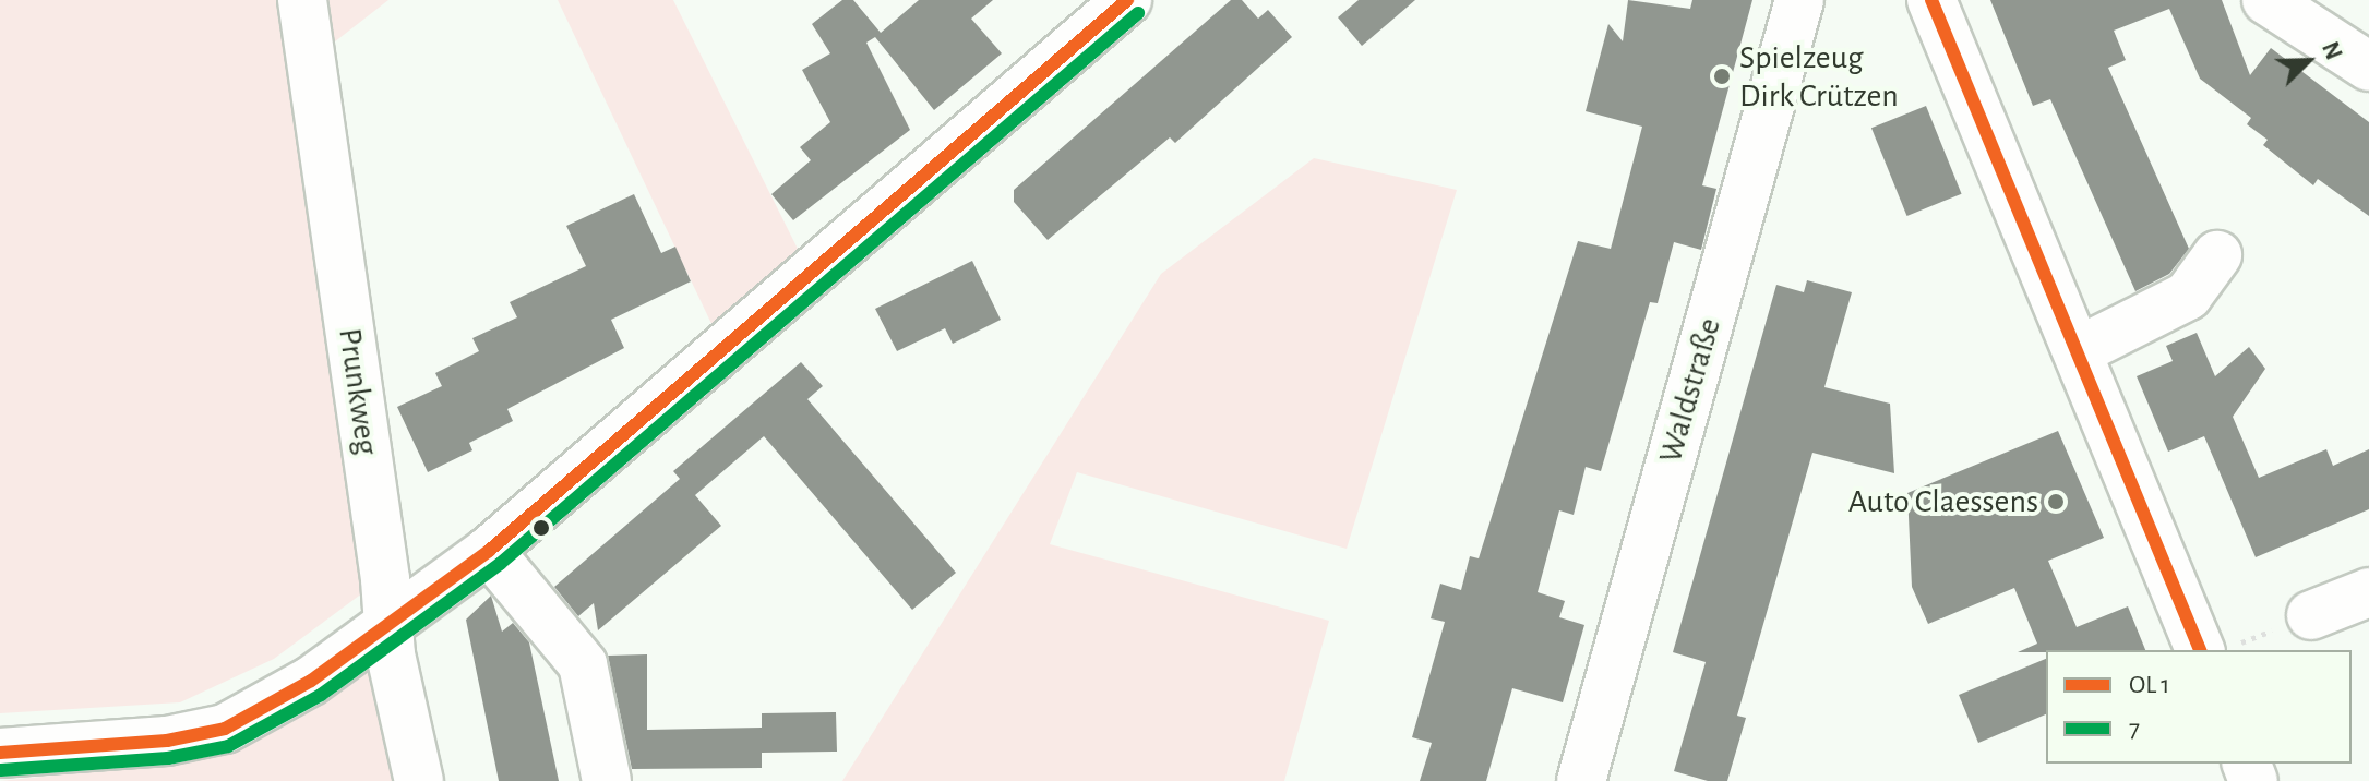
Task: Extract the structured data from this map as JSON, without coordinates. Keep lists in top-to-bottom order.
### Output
{
  "streets": {
    "street": ["Waldstraße", "Prunkweg"]
  },
  "places": ["Spielzeug Dirk Crützen", "Auto Claessens"],
  "lines": ["transit line 7"],
  "legend": ["OL 1", "7"],
  "north": "top right"
}
